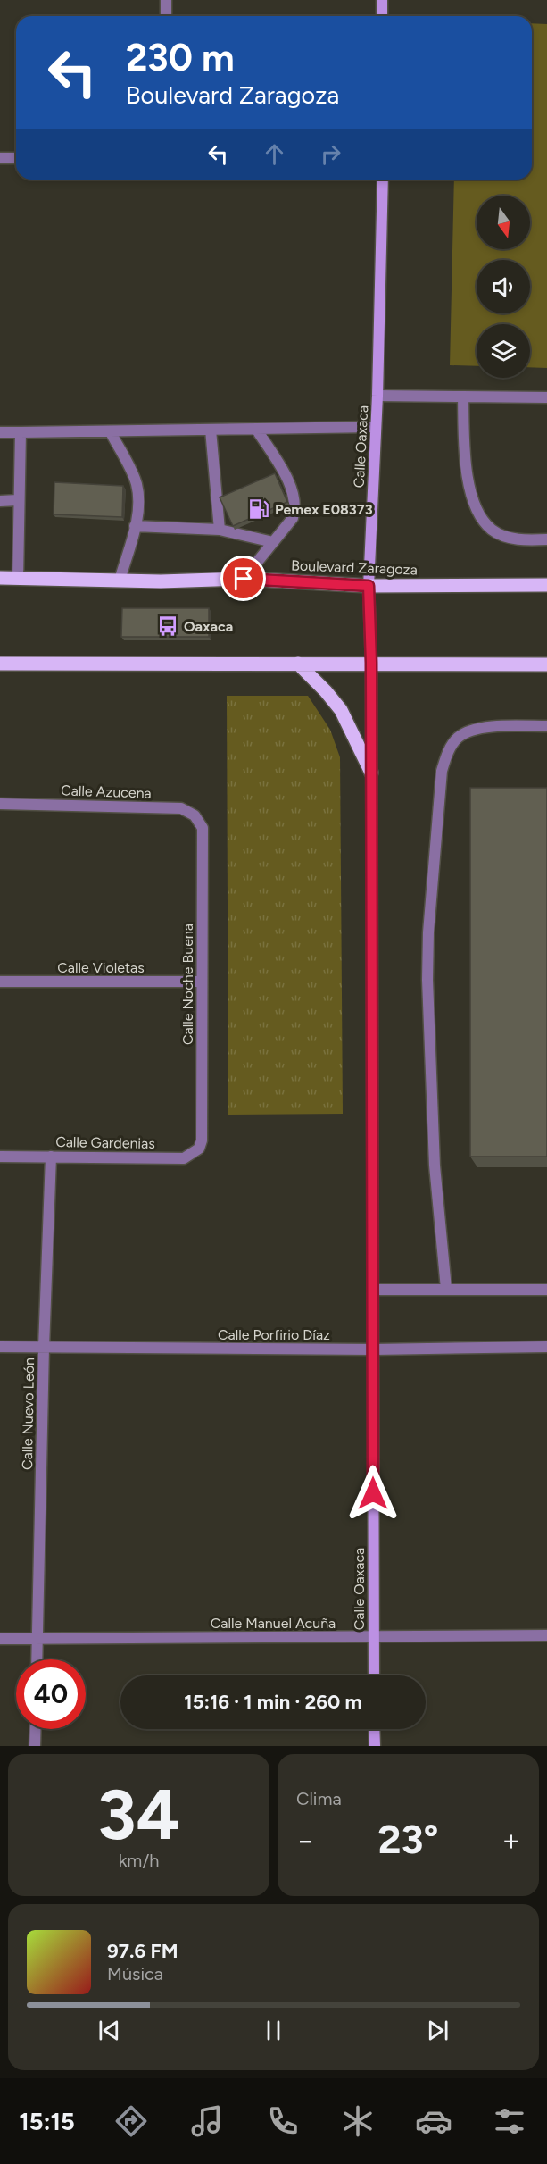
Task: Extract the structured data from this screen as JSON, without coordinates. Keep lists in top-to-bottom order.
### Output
{
  "streets": {
    "main road": ["Boulevard Zaragoza"],
    "street": [
      "Calle Oaxaca",
      "Calle Azucena",
      "Calle Violetas",
      "Calle Noche Buena",
      "Calle Gardenias",
      "Calle Porfirio Díaz",
      "Calle Nuevo León",
      "Calle Manuel Acuña"
    ]
  },
  "crossings": [
    ["Calle Oaxaca", "Boulevard Zaragoza"],
    ["Calle Oaxaca", "Calle Porfirio Díaz"],
    ["Calle Oaxaca", "Calle Manuel Acuña"],
    ["Calle Azucena", "Calle Noche Buena"],
    ["Calle Violetas", "Calle Noche Buena"],
    ["Calle Noche Buena", "Calle Gardenias"],
    ["Calle Gardenias", "Calle Nuevo León"],
    ["Calle Porfirio Díaz", "Calle Nuevo León"],
    ["Calle Nuevo León", "Calle Manuel Acuña"]
  ],
  "places": {
    "fuel station": ["Pemex E08373"],
    "bus stop": ["Oaxaca"]
  },
  "north": "bottom",
  "page": {
    "turn": ["230 m", "Boulevard Zaragoza"],
    "limit": "40",
    "trip": "15:16 · 1 min · 260 m",
    "tile": [
      ["34", "km/h"],
      "Clima"
    ],
    "heat": ["−", "23°", "+"],
    "song": ["97.6 FM", "Música"],
    "tabs": "15:15"
  }
}
